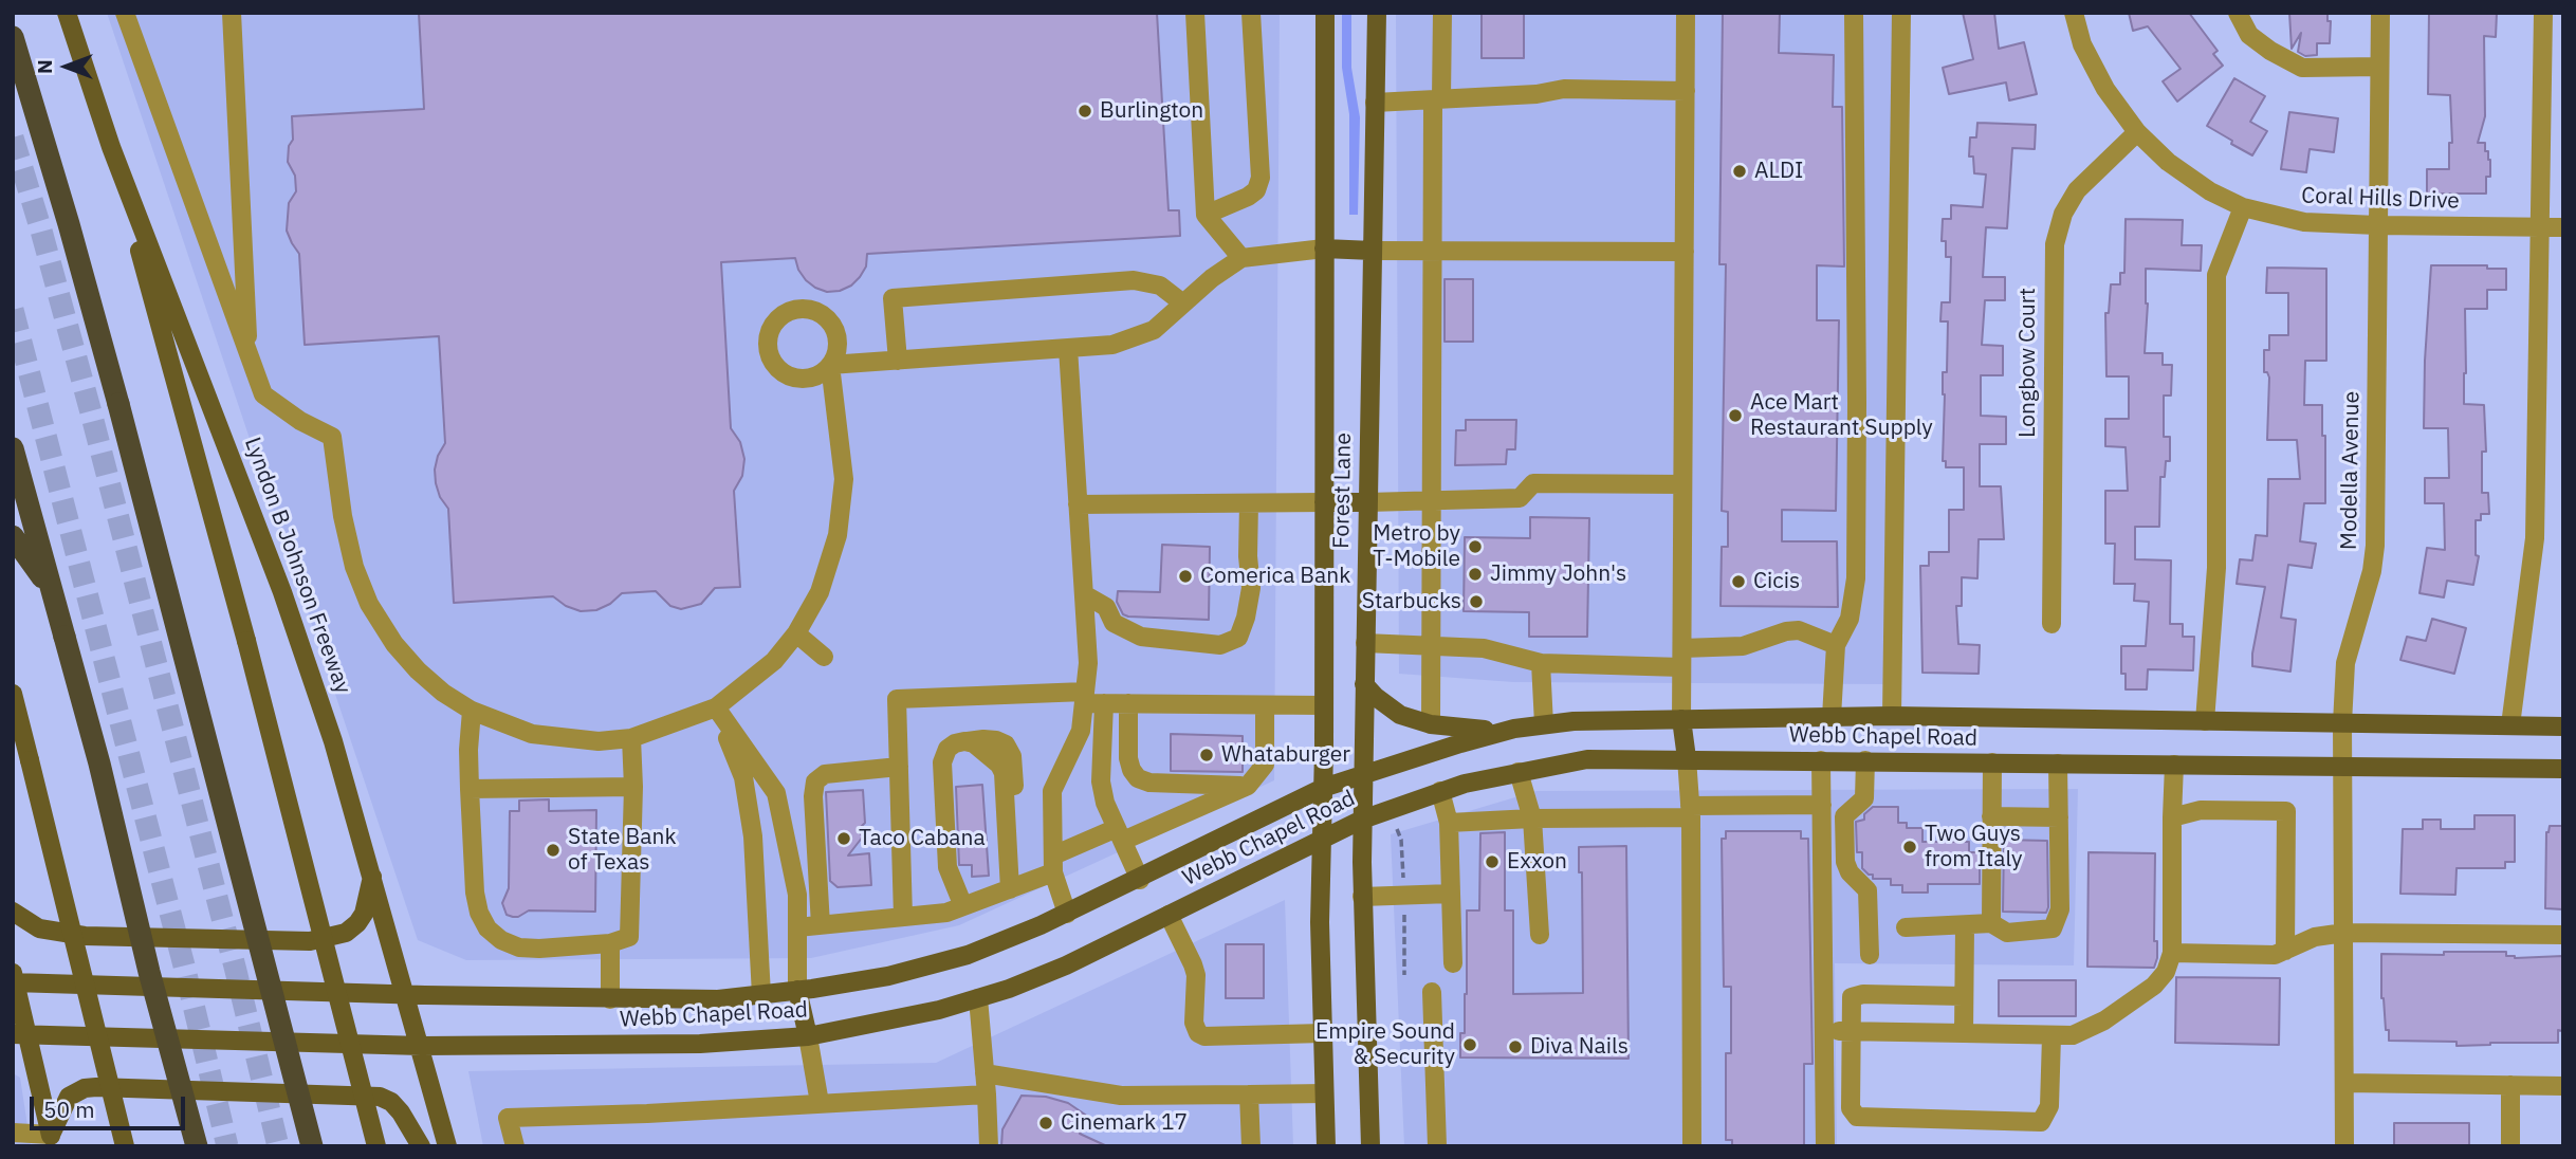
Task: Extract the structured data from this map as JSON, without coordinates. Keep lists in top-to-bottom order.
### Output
{
  "streets": {
    "main road": ["Forest Lane", "Lyndon B Johnson Freeway", "Webb Chapel Road"],
    "street": ["Coral Hills Drive", "Longbow Court", "Modella Avenue"]
  },
  "crossings": [
    ["Coral Hills Drive", "Longbow Court"],
    ["Coral Hills Drive", "Modella Avenue"],
    ["Modella Avenue", "Webb Chapel Road"],
    ["Forest Lane", "Webb Chapel Road"],
    ["Lyndon B Johnson Freeway", "Webb Chapel Road"]
  ],
  "places": [
    "Burlington",
    "ALDI",
    "Ace Mart Restaurant Supply",
    "Metro by T-Mobile",
    "Jimmy John's",
    "Comerica Bank",
    "Cicis",
    "Starbucks",
    "Whataburger",
    "Taco Cabana",
    "Two Guys from Italy",
    "State Bank of Texas",
    "Exxon",
    "Empire Sound & Security",
    "Diva Nails",
    "Cinemark 17"
  ],
  "scale_bar": "50 m",
  "north": "left"
}
